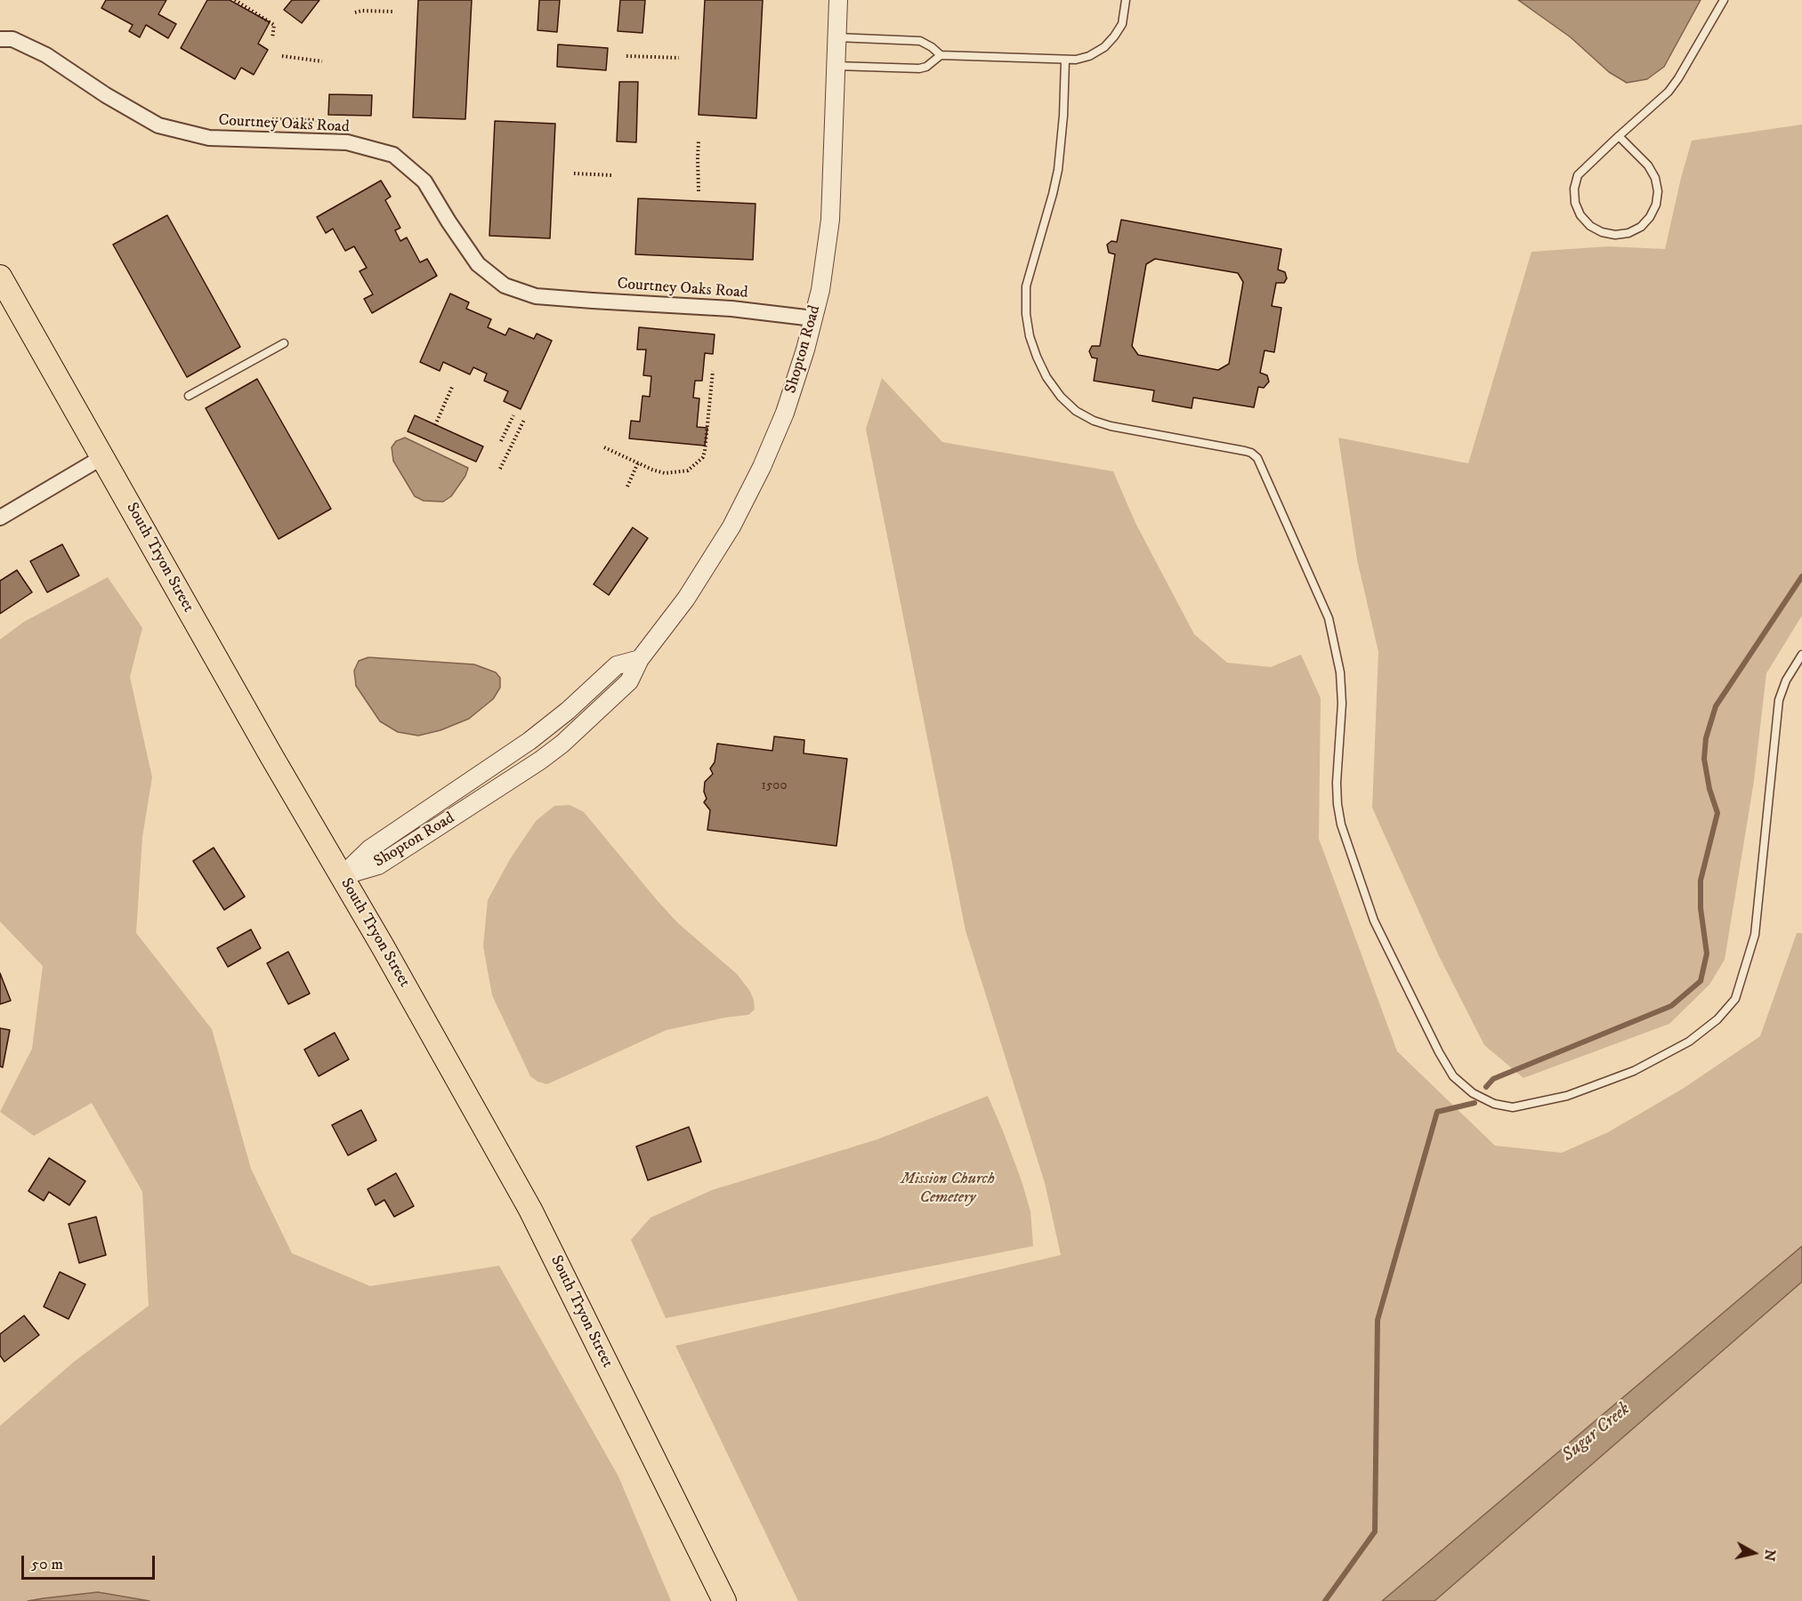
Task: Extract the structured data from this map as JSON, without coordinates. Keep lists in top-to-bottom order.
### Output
{
  "streets": {
    "main road": ["South Tryon Street"],
    "street": ["Courtney Oaks Road", "Shopton Road"]
  },
  "crossings": [
    ["Courtney Oaks Road", "Shopton Road"],
    ["Shopton Road", "South Tryon Street"]
  ],
  "water": ["Sugar Creek"],
  "parks": ["Mission Church Cemetery"],
  "house_numbers": ["1500"],
  "scale_bar": "50 m",
  "north": "right"
}
